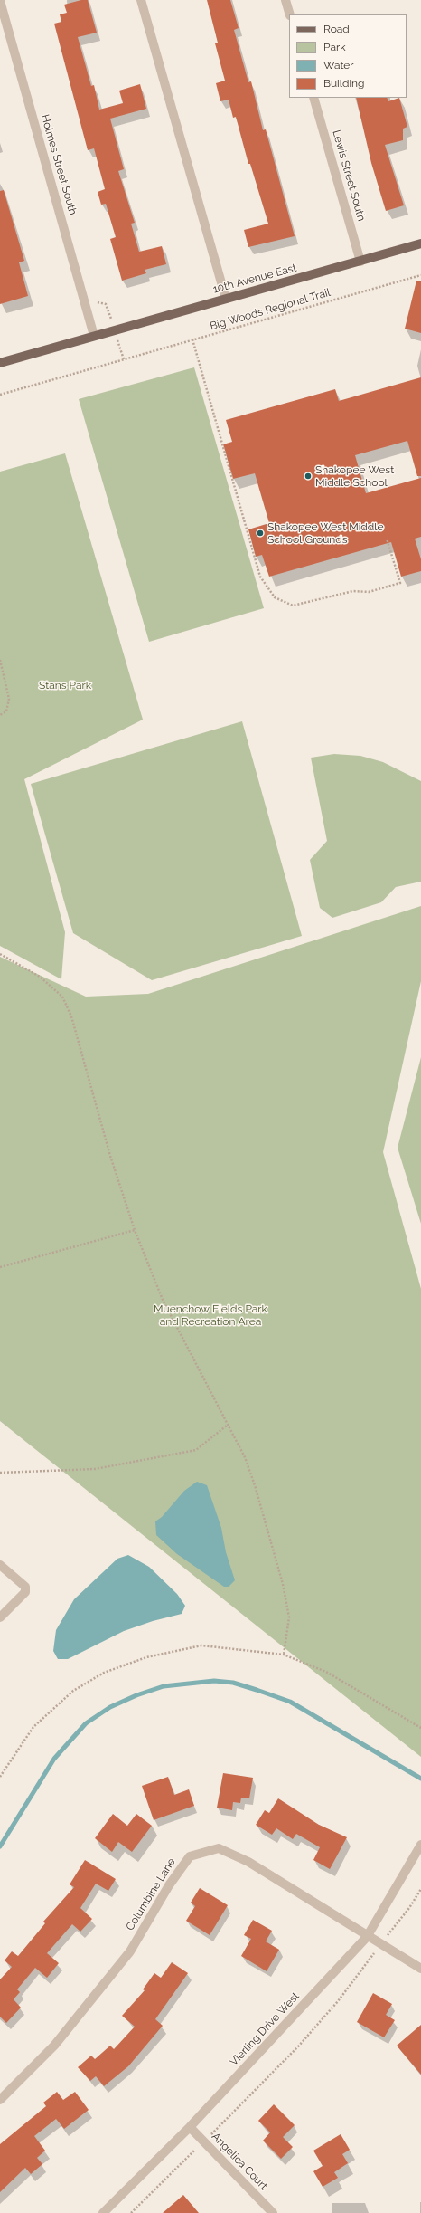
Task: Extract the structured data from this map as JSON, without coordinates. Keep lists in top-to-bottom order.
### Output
{
  "streets": {
    "main road": ["10th Avenue East"],
    "street": [
      "Holmes Street South",
      "Lewis Street South",
      "Columbine Lane",
      "Vierling Drive West",
      "Angelica Court"
    ],
    "path": ["Big Woods Regional Trail"]
  },
  "crossings": [
    ["Holmes Street South", "10th Avenue East"],
    ["Lewis Street South", "10th Avenue East"],
    ["Columbine Lane", "Vierling Drive West"],
    ["Vierling Drive West", "Angelica Court"]
  ],
  "parks": ["Stans Park", "Muenchow Fields Park and Recreation Area"],
  "places": ["Shakopee West Middle School", "Shakopee West Middle School Grounds"],
  "legend": [
    "Road",
    "Park",
    "Water",
    "Building"
  ]
}
